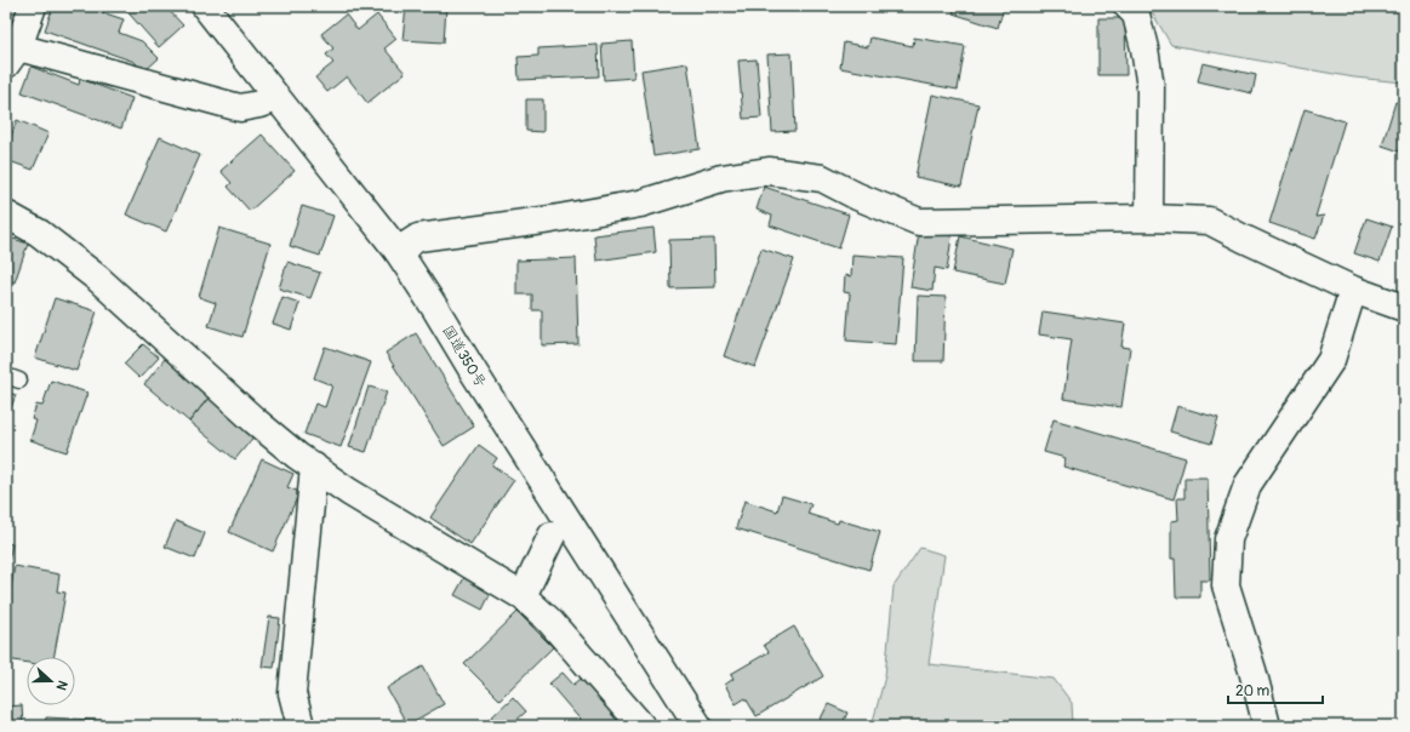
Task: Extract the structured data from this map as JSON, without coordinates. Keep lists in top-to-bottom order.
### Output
{
  "streets": {
    "main road": ["国道350号"]
  },
  "scale_bar": "20 m",
  "north": "right"
}
